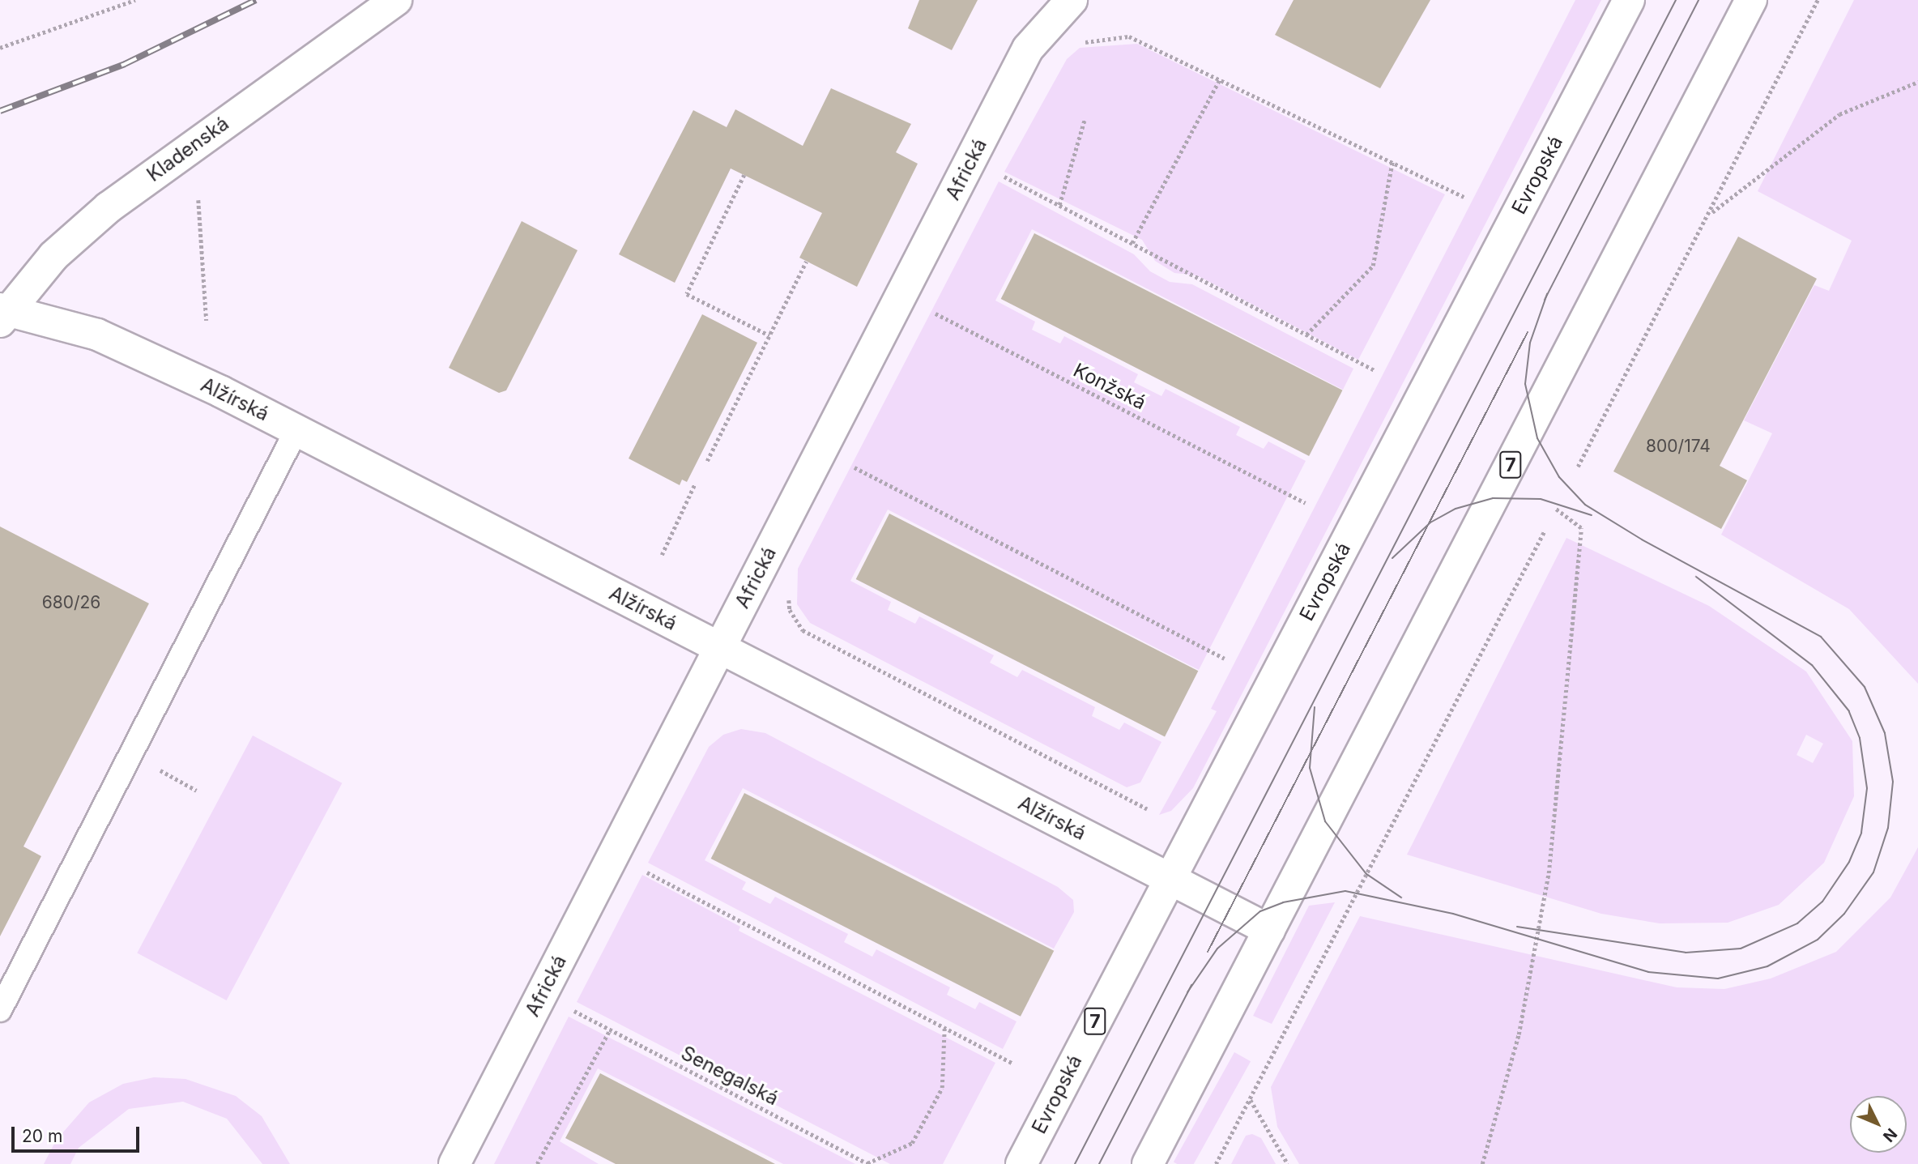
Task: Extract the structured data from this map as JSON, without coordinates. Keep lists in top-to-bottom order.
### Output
{
  "streets": {
    "street": [
      "Kladenská",
      "Africká",
      "Evropská",
      "Alžírská",
      "7"
    ],
    "path": ["Konžská", "Senegalská"]
  },
  "crossings": [
    ["Kladenská", "Alžírská"],
    ["Africká", "Konžská"],
    ["Africká", "Alžírská"],
    ["Evropská", "Alžírská"],
    ["Alžírská", "7"]
  ],
  "house_numbers": ["800/174", "680/26"],
  "scale_bar": "20 m",
  "north": "bottom right"
}
